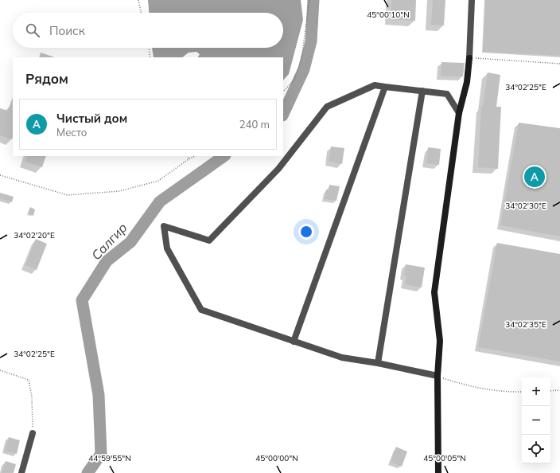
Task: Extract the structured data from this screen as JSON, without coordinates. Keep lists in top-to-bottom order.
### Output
{
  "water": ["Салгир"],
  "page": {
    "search": "Поиск",
    "heading": "Рядом",
    "list": [
      {
        "mark": "A",
        "name": "Чистый дом",
        "note": "Место",
        "value": "240 m"
      }
    ],
    "pins": "A",
    "map_buttons": ["+", "−"]
  },
  "coordinates": [
    "45°00'10\"N",
    "34°02'25\"E",
    "34°02'30\"E",
    "34°02'20\"E",
    "34°02'35\"E",
    "44°59'55\"N",
    "45°00'00\"N",
    "45°00'05\"N"
  ]
}
